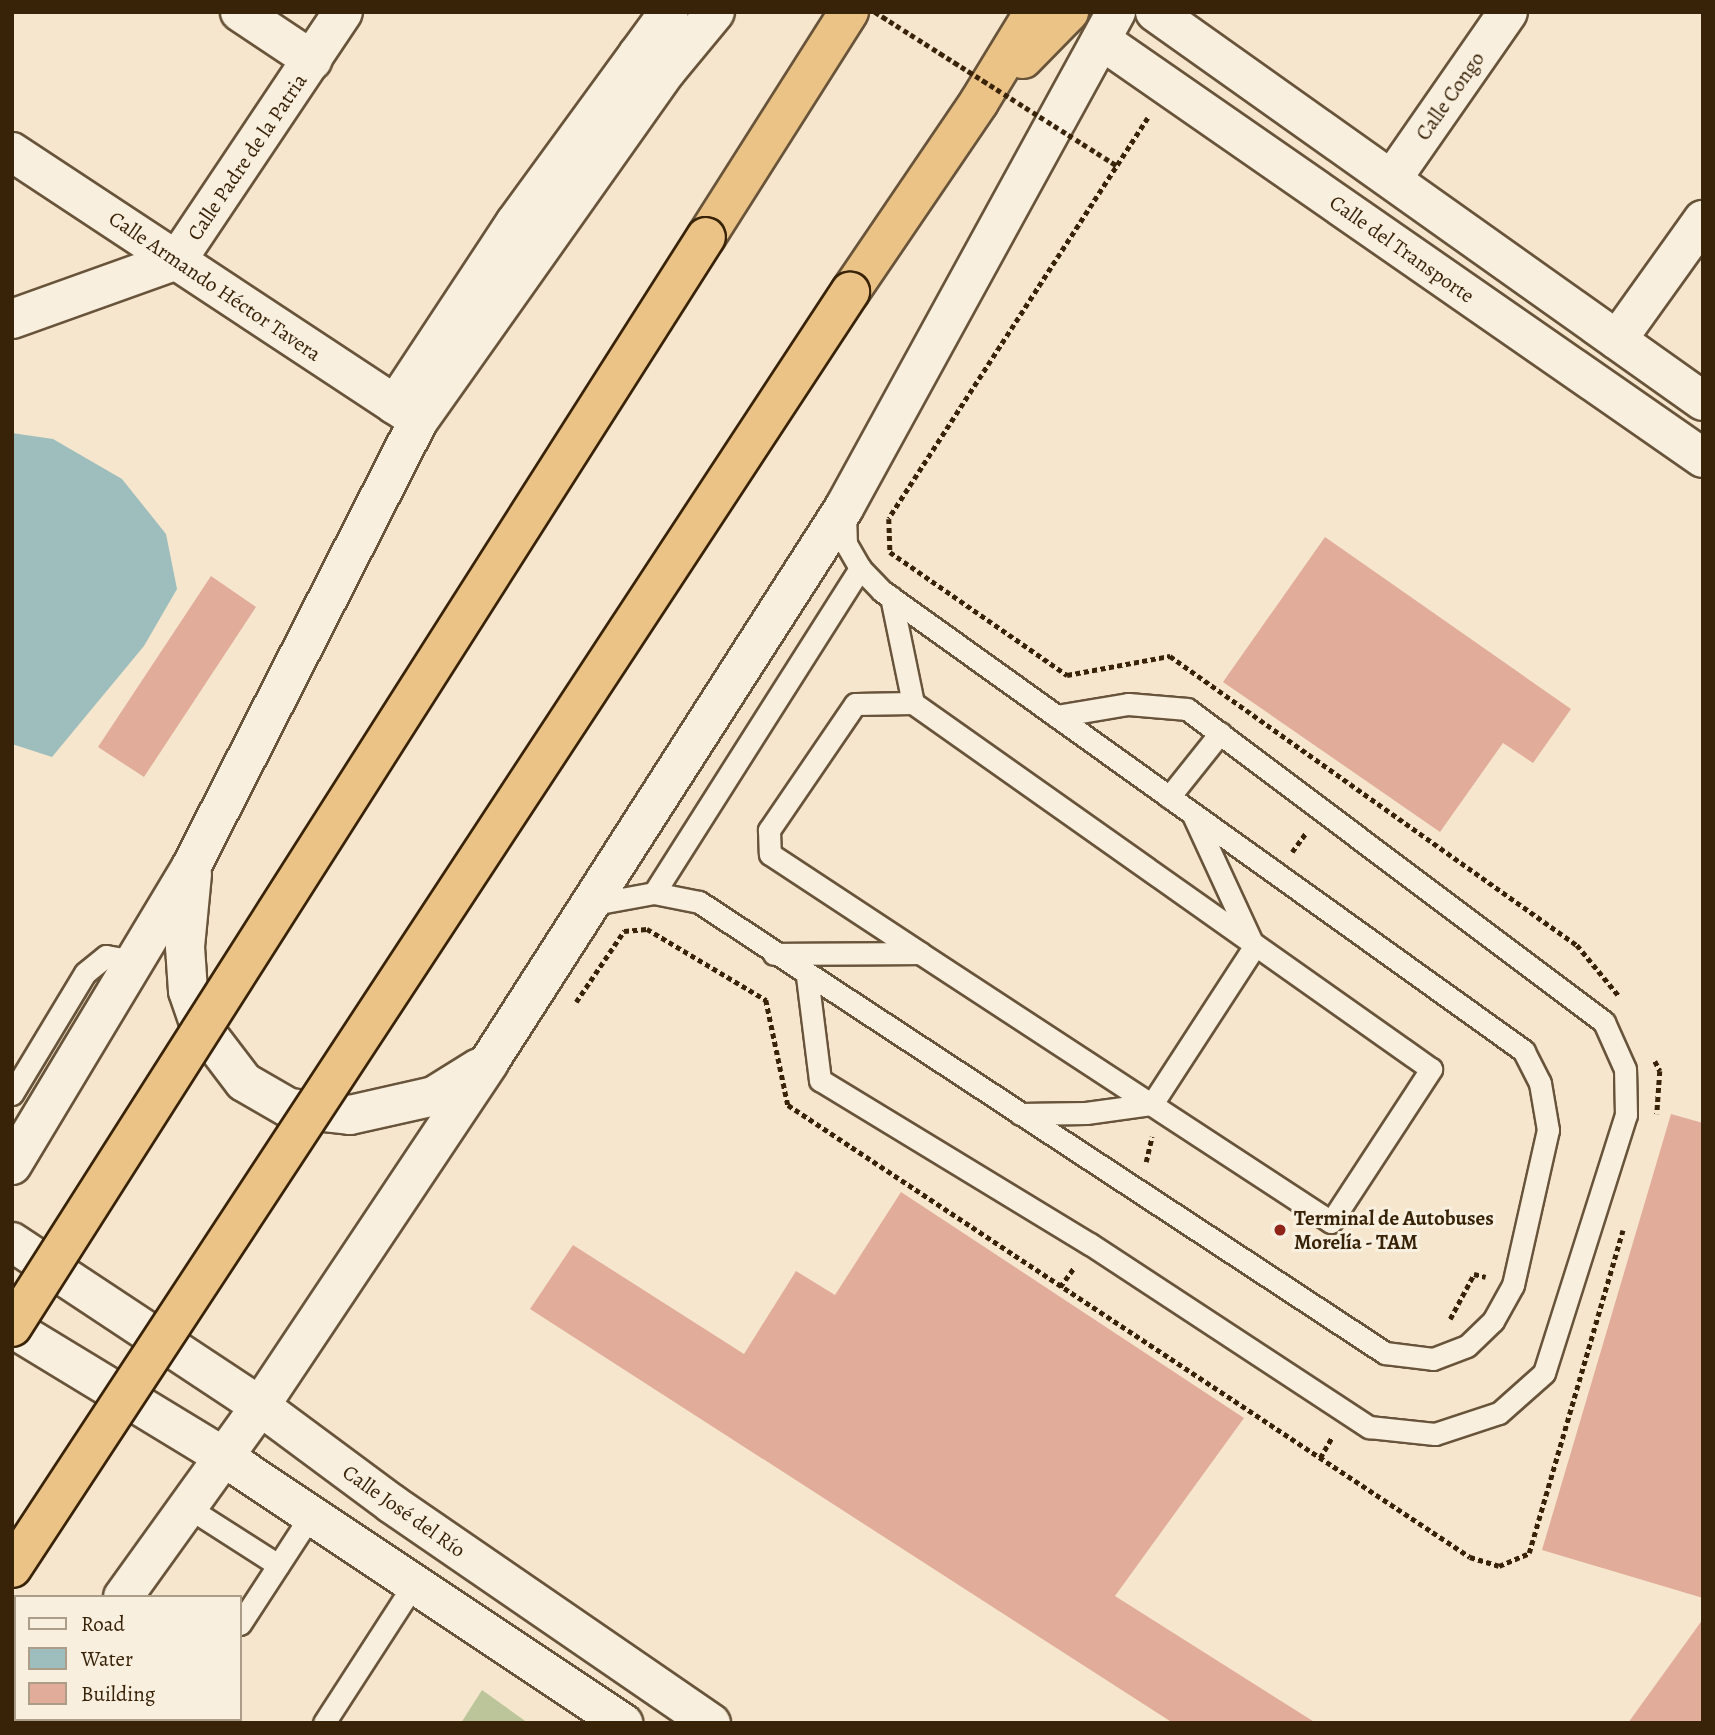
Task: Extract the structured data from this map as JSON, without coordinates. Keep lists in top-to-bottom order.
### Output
{
  "streets": {
    "street": [
      "Calle Congo",
      "Calle Padre de la Patria",
      "Calle del Transporte",
      "Calle Armando Héctor Tavera",
      "Calle José del Río"
    ]
  },
  "crossings": [
    ["Calle Padre de la Patria", "Calle Armando Héctor Tavera"]
  ],
  "places": ["Terminal de Autobuses Morelía - TAM"],
  "legend": ["Road", "Water", "Building"]
}
